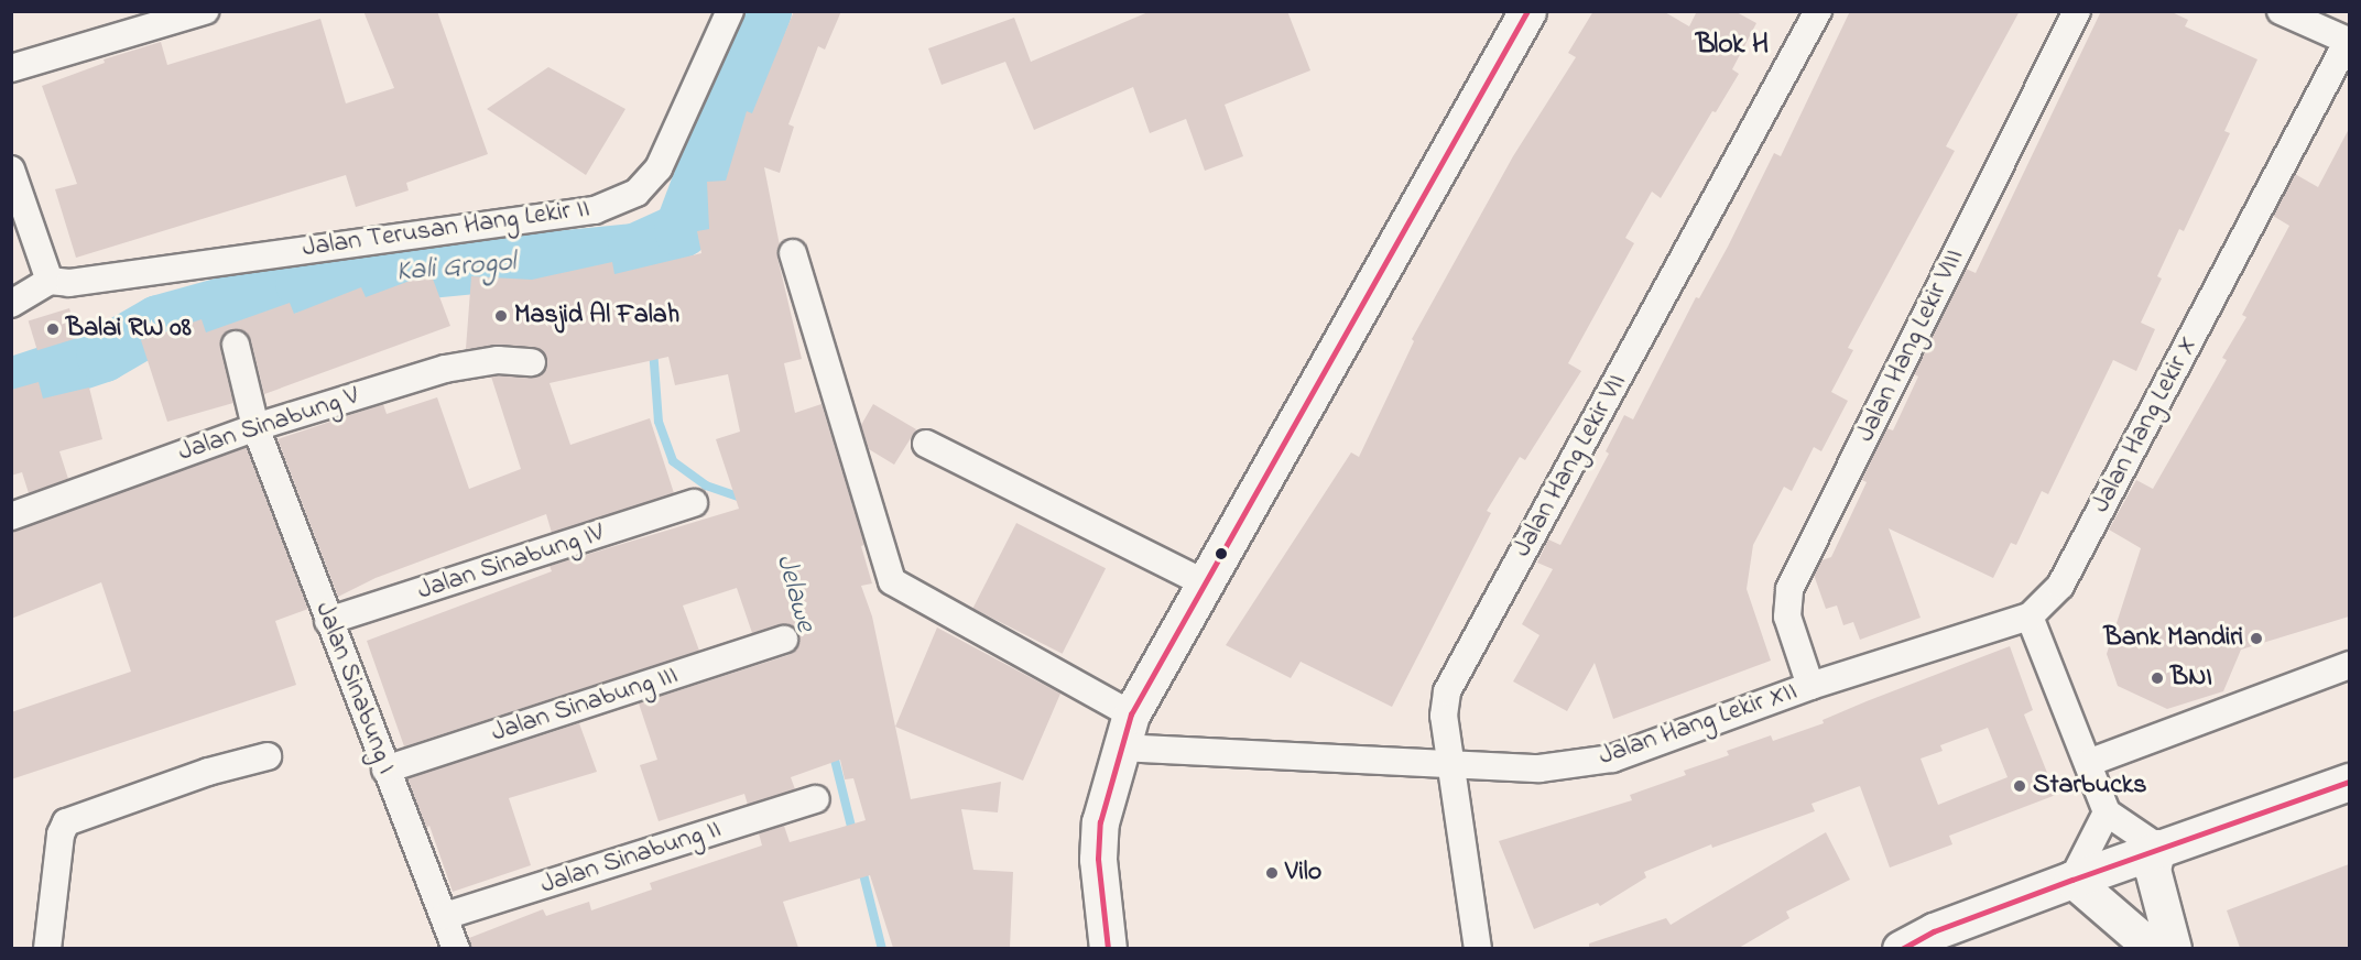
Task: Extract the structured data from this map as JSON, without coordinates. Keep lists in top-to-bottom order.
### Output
{
  "streets": {
    "street": [
      "Jalan Terusan Hang Lekir II",
      "Jalan Hang Lekir VIII",
      "Jalan Sinabung V",
      "Jalan Hang Lekir X",
      "Jalan Hang Lekir VII",
      "Jalan Sinabung IV",
      "Jalan Sinabung I",
      "Jalan Sinabung III",
      "Jalan Hang Lekir XII",
      "Jalan Sinabung II"
    ]
  },
  "crossings": [
    ["Jalan Hang Lekir VIII", "Jalan Hang Lekir XII"],
    ["Jalan Sinabung V", "Jalan Sinabung I"],
    ["Jalan Hang Lekir X", "Jalan Hang Lekir XII"],
    ["Jalan Hang Lekir VII", "Jalan Hang Lekir XII"],
    ["Jalan Sinabung IV", "Jalan Sinabung I"],
    ["Jalan Sinabung I", "Jalan Sinabung III"],
    ["Jalan Sinabung I", "Jalan Sinabung II"]
  ],
  "districts": ["Blok H"],
  "water": ["Kali Grogol", "Jelawe"],
  "places": [
    "Masjid Al Falah",
    "Balai RW 08",
    "Bank Mandiri",
    "BNI",
    "Starbucks",
    "Vilo"
  ]
}
